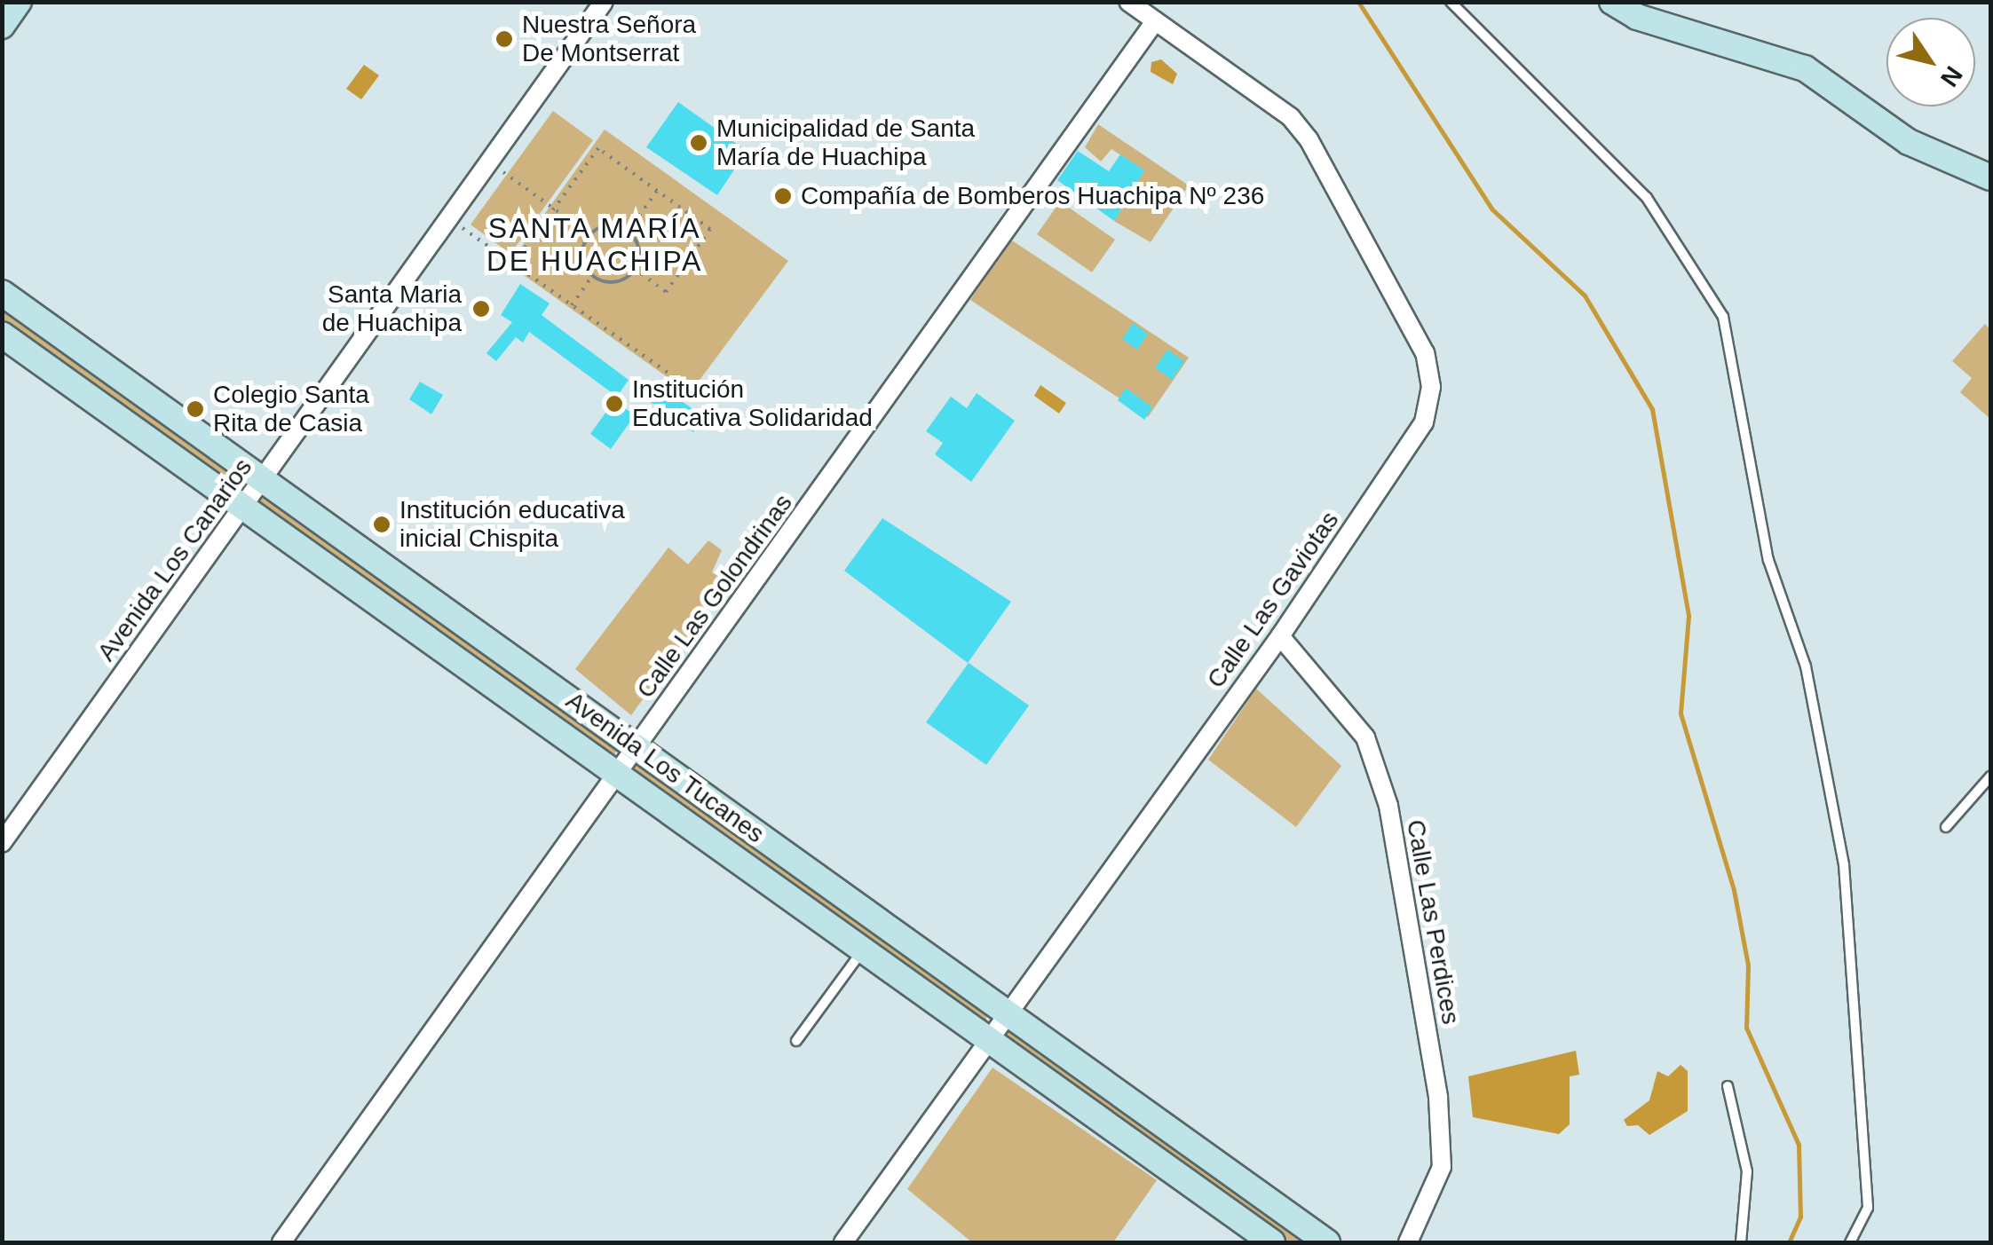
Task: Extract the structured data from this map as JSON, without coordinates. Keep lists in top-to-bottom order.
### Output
{
  "streets": {
    "street": [
      "Avenida Los Canarios",
      "Calle Las Golondrinas",
      "Calle Las Gaviotas",
      "Avenida Los Tucanes",
      "Calle Las Perdices"
    ]
  },
  "crossings": [
    ["Avenida Los Canarios", "Avenida Los Tucanes"],
    ["Calle Las Golondrinas", "Calle Las Gaviotas"],
    ["Calle Las Golondrinas", "Avenida Los Tucanes"],
    ["Calle Las Gaviotas", "Avenida Los Tucanes"],
    ["Calle Las Gaviotas", "Calle Las Perdices"]
  ],
  "districts": ["SANTA MARÍA DE HUACHIPA"],
  "places": [
    "Nuestra Señora De Montserrat",
    "Municipalidad de Santa María de Huachipa",
    "Compañía de Bomberos Huachipa Nº 236",
    "Santa Maria de Huachipa",
    "Institución Educativa Solidaridad",
    "Colegio Santa Rita de Casia",
    "Institución educativa inicial Chispita"
  ],
  "north": "bottom right"
}
